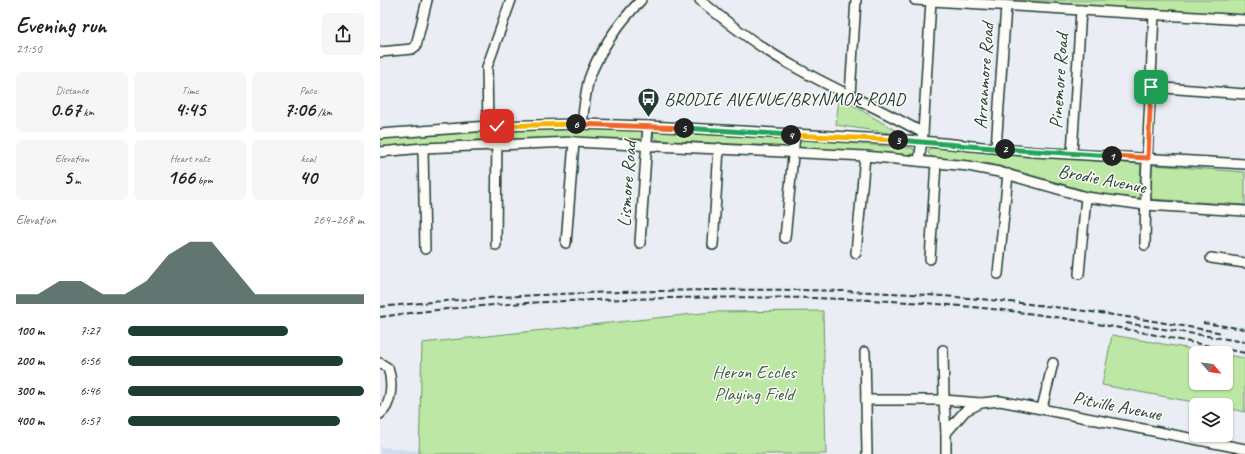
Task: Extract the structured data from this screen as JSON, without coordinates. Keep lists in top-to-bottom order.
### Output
{
  "streets": {
    "street": [
      "Arranmore Road",
      "Pinemore Road",
      "Brodie Avenue",
      "Lismore Road",
      "Pitville Avenue"
    ]
  },
  "crossings": [
    ["Arranmore Road", "Brodie Avenue"],
    ["Pinemore Road", "Brodie Avenue"],
    ["Brodie Avenue", "Lismore Road"]
  ],
  "parks": ["Heron Eccles Playing Field"],
  "places": {
    "bus stop": ["BRODIE AVENUE/BRYNMOR ROAD"]
  },
  "north": "bottom right",
  "page": {
    "heading": ["Evening run", "21:50"],
    "stats": [
      ["Distance", "0.67 km"],
      ["Time", "4:45"],
      ["Pace", "7:06 /km"],
      ["Elevation", "5 m"],
      ["Heart rate", "166 bpm"],
      ["kcal", "40"]
    ],
    "pins": [
      "6",
      "5",
      "4",
      "3",
      "2",
      "1"
    ],
    "chart": ["Elevation", "264–268 m"],
    "list": [
      {
        "name": "100 m",
        "note": "7:27"
      },
      {
        "name": "200 m",
        "note": "6:56"
      },
      {
        "name": "300 m",
        "note": "6:46"
      },
      {
        "name": "400 m",
        "note": "6:57"
      }
    ]
  }
}
